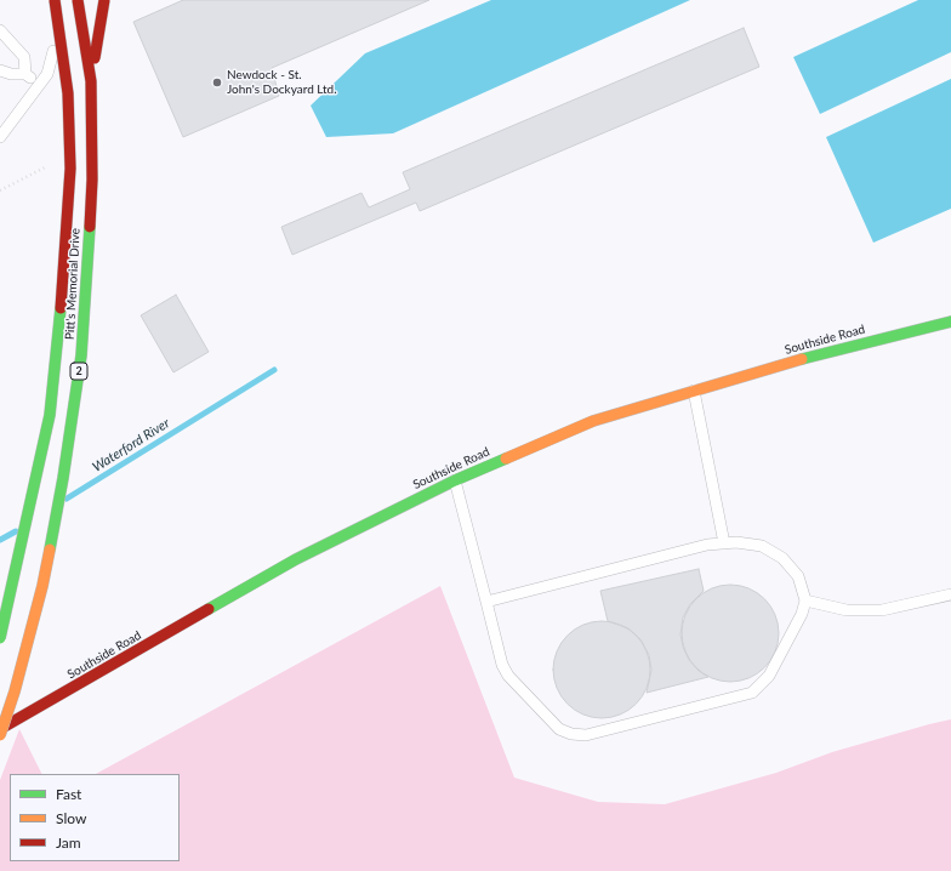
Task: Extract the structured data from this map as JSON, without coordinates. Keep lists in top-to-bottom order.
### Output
{
  "streets": {
    "main road": ["Pitt's Memorial Drive", "Southside Road", "2"]
  },
  "water": ["Waterford River"],
  "places": ["Newdock - St. John's Dockyard Ltd."],
  "legend": ["Fast", "Slow", "Jam"]
}
